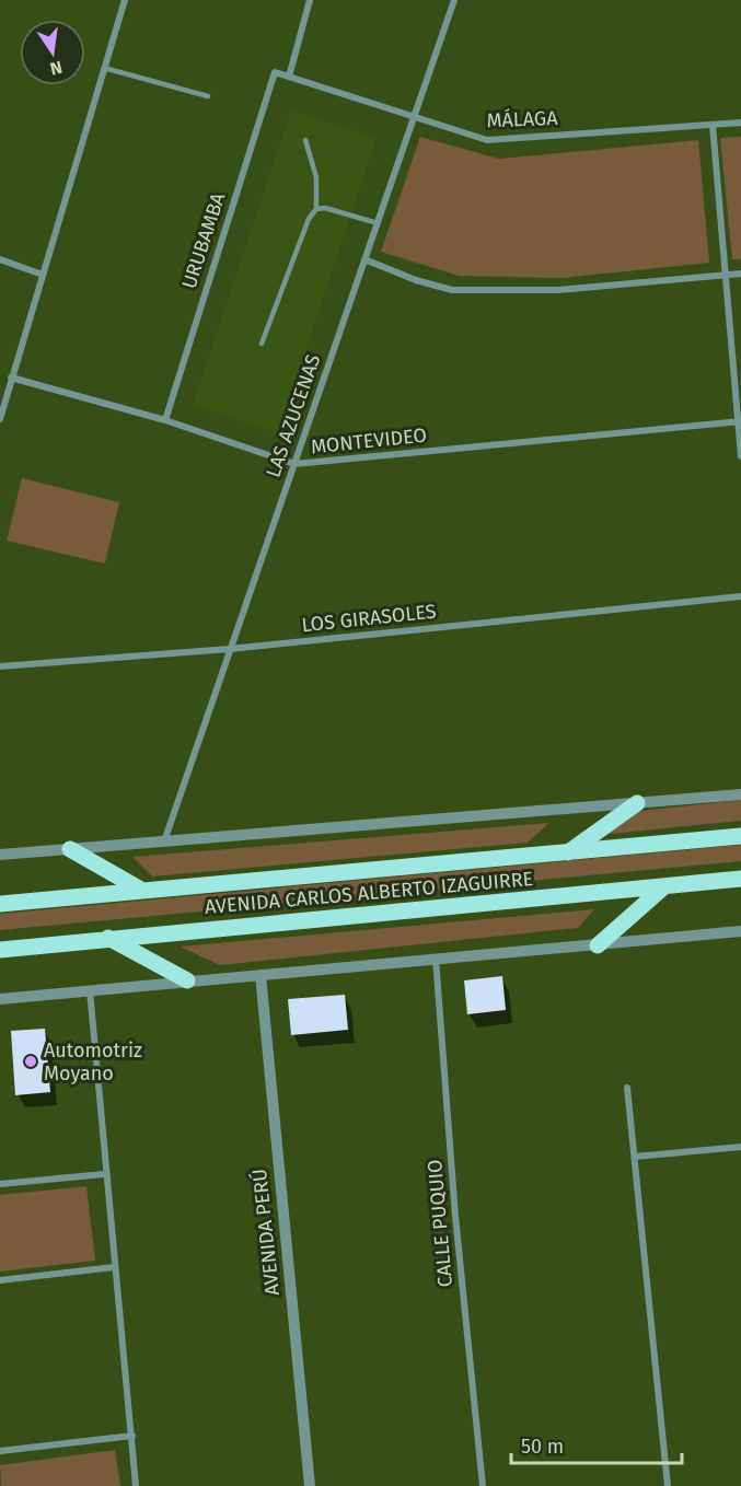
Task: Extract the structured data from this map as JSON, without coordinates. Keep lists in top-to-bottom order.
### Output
{
  "streets": {
    "main road": ["AVENIDA CARLOS ALBERTO IZAGUIRRE"],
    "street": [
      "MÁLAGA",
      "URUBAMBA",
      "LAS AZUCENAS",
      "MONTEVIDEO",
      "LOS GIRASOLES",
      "CALLE PUQUIO",
      "AVENIDA PERÚ"
    ]
  },
  "crossings": [
    ["MÁLAGA", "URUBAMBA"],
    ["MÁLAGA", "LAS AZUCENAS"],
    ["URUBAMBA", "MONTEVIDEO"],
    ["LAS AZUCENAS", "MONTEVIDEO"],
    ["LAS AZUCENAS", "LOS GIRASOLES"]
  ],
  "places": ["Automotriz Moyano"],
  "scale_bar": "50 m",
  "north": "bottom"
}
